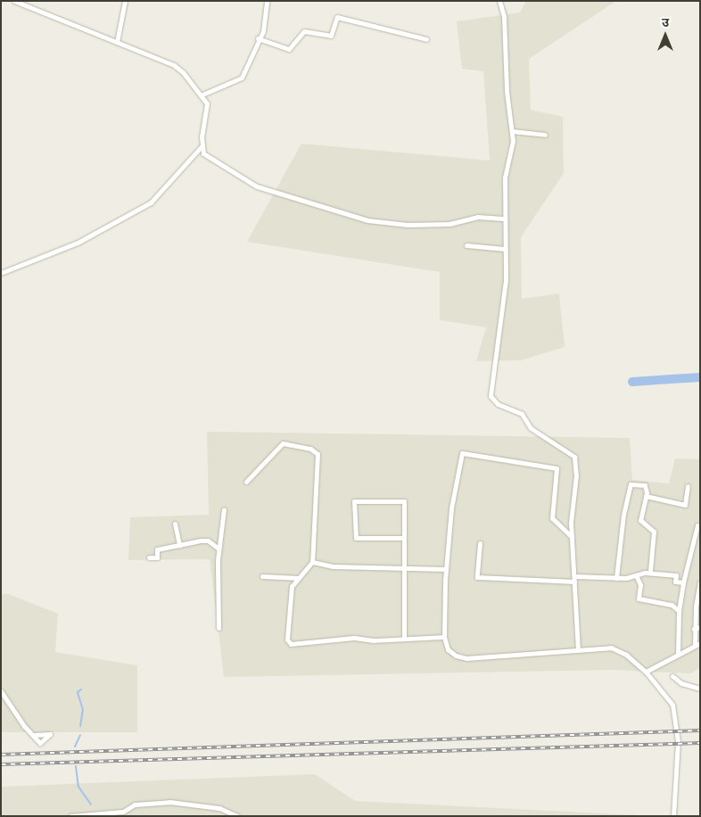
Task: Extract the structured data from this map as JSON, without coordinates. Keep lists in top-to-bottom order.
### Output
{
  "north": "top"
}
